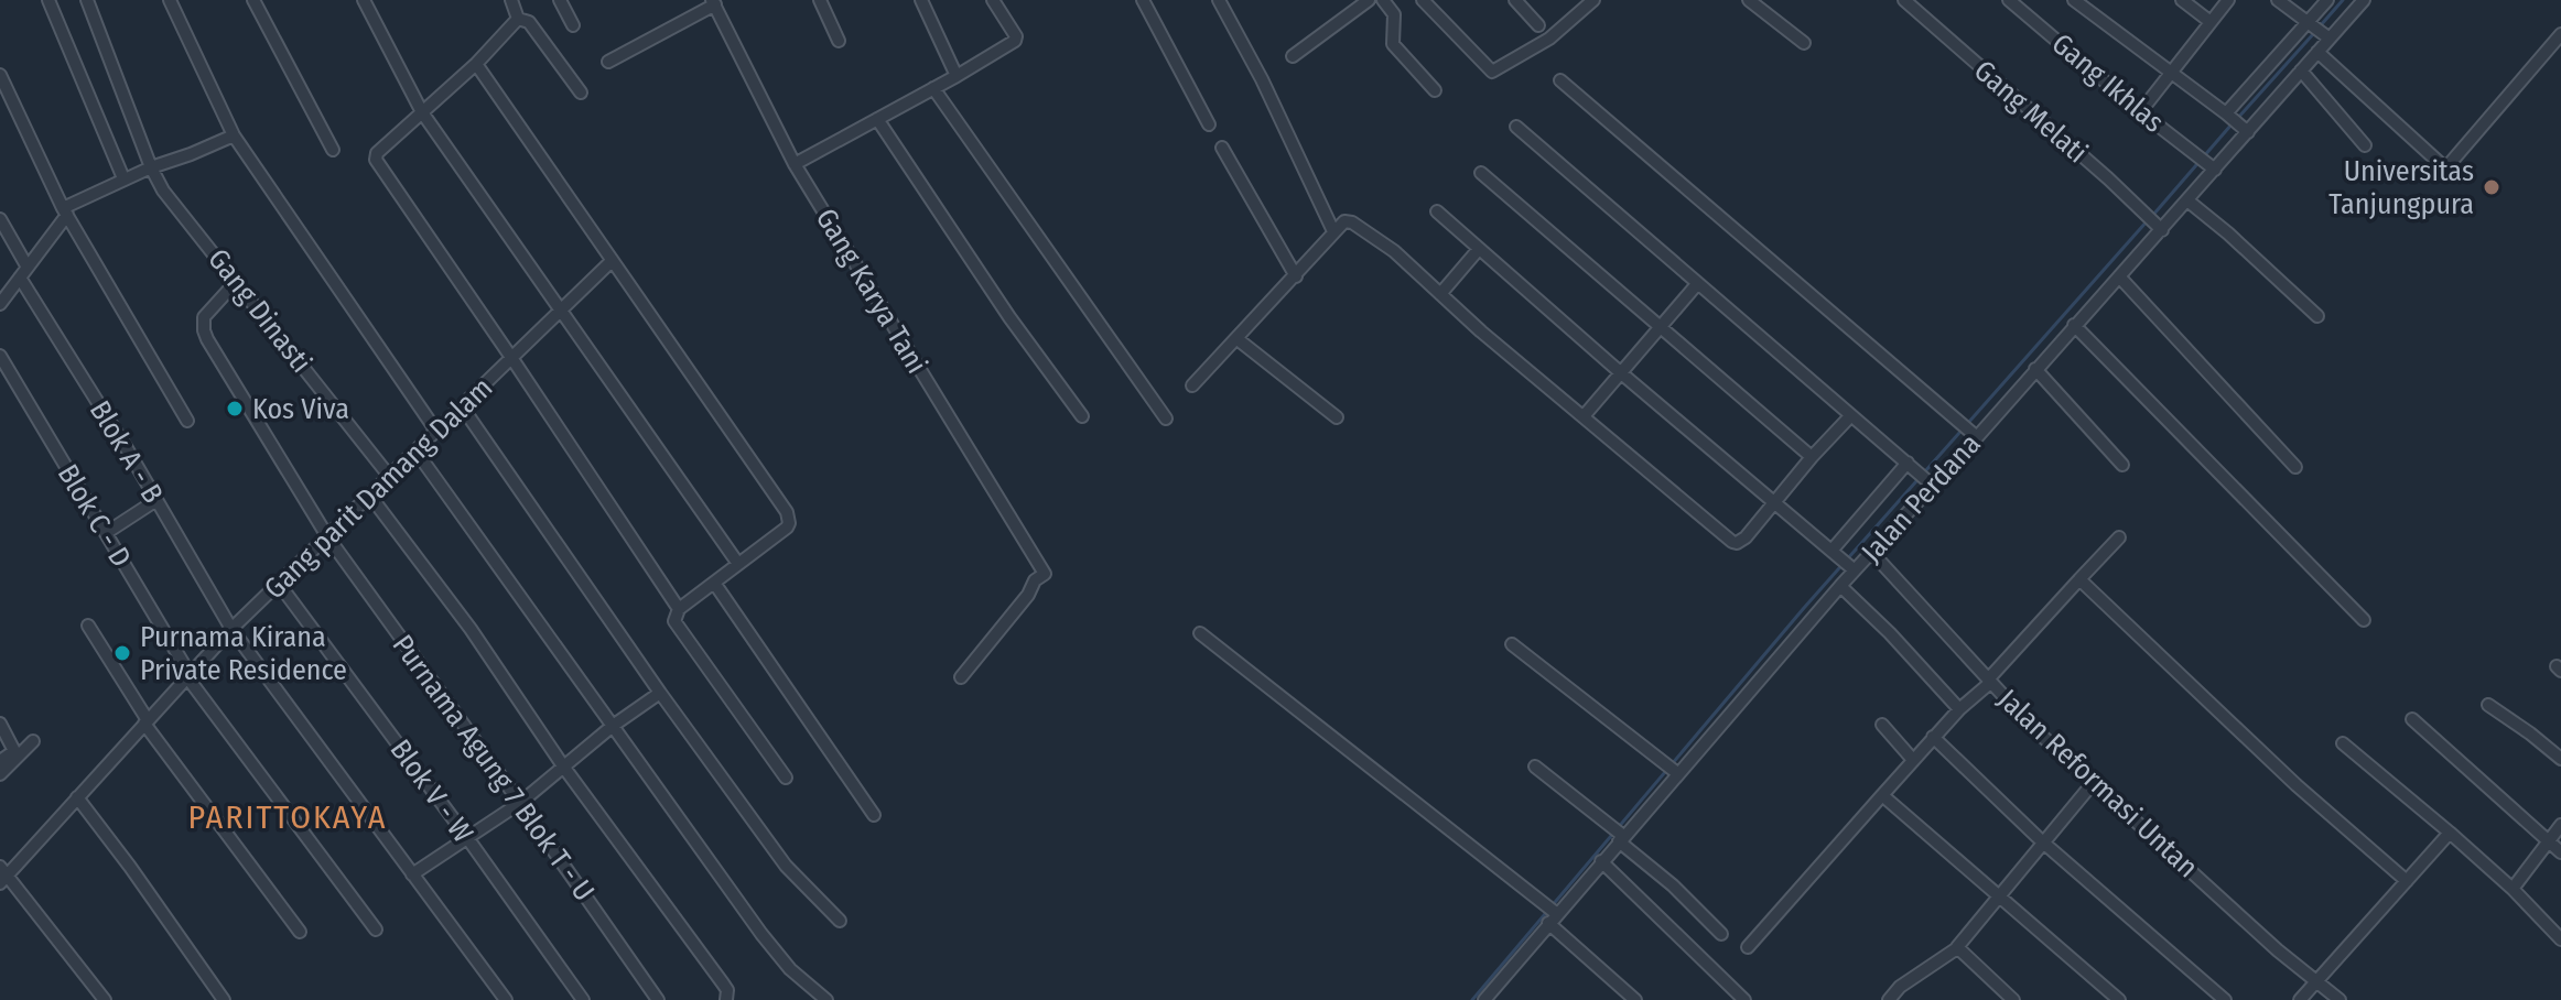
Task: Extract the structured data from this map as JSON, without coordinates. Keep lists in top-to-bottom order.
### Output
{
  "streets": {
    "street": [
      "Gang Ikhlas",
      "Gang Melati",
      "Gang Karya Tani",
      "Gang Dinasti",
      "Blok A - B",
      "Gang parit Damang Dalam",
      "Jalan Perdana",
      "Blok C - D",
      "Purnama Agung 7 Blok T - U",
      "Jalan Reformasi Untan",
      "Blok V - W"
    ]
  },
  "crossings": [
    ["Gang Ikhlas", "Jalan Perdana"],
    ["Gang Melati", "Jalan Perdana"],
    ["Gang Dinasti", "Gang parit Damang Dalam"],
    ["Gang Dinasti", "Purnama Agung 7 Blok T - U"],
    ["Blok A - B", "Gang parit Damang Dalam"],
    ["Gang parit Damang Dalam", "Blok C - D"],
    ["Gang parit Damang Dalam", "Purnama Agung 7 Blok T - U"],
    ["Gang parit Damang Dalam", "Blok V - W"],
    ["Jalan Perdana", "Jalan Reformasi Untan"]
  ],
  "districts": ["PARITTOKAYA"],
  "places": ["Universitas Tanjungpura", "Kos Viva", "Purnama Kirana Private Residence"]
}
